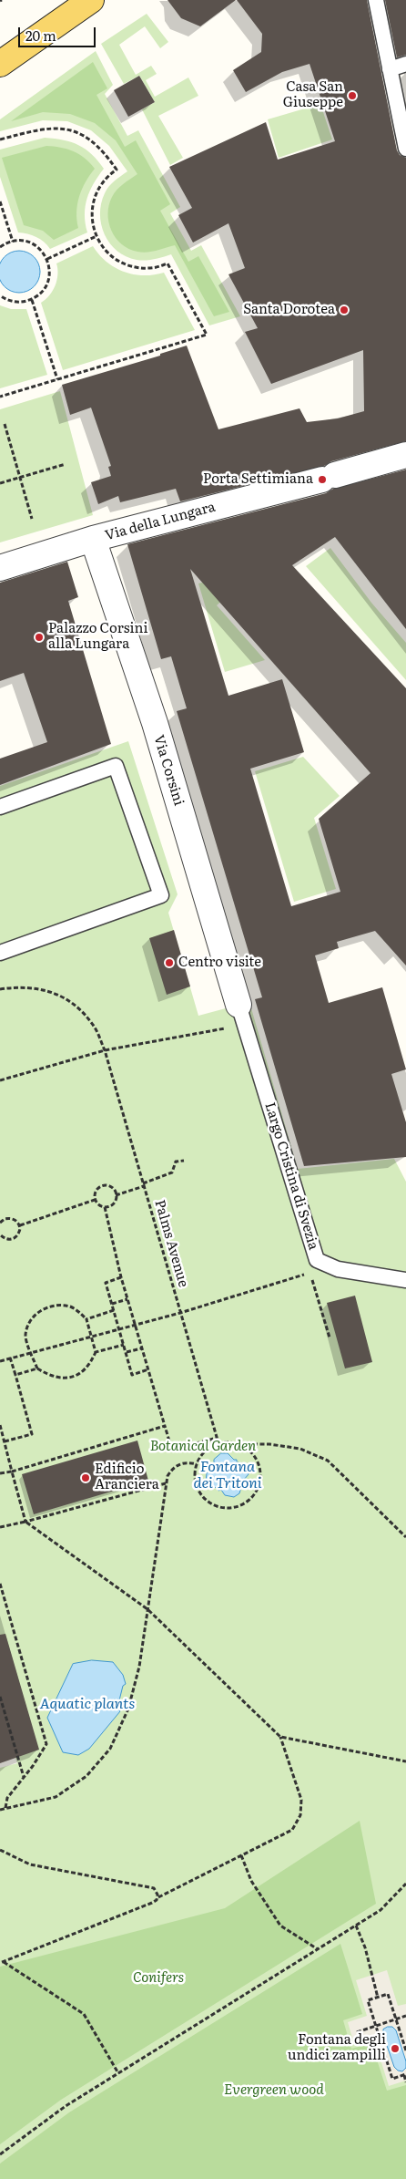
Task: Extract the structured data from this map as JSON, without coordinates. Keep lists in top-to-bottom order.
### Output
{
  "streets": {
    "street": ["Via della Lungara", "Via Corsini"],
    "lane": ["Largo Cristina di Svezia"],
    "path": ["Palms Avenue"]
  },
  "crossings": [
    ["Via della Lungara", "Via Corsini"],
    ["Via Corsini", "Largo Cristina di Svezia"]
  ],
  "water": ["Fontana dei Tritoni", "Aquatic plants"],
  "parks": ["Botanical Garden", "Conifers", "Evergreen wood"],
  "places": [
    "Casa San Giuseppe",
    "Santa Dorotea",
    "Porta Settimiana",
    "Palazzo Corsini alla Lungara",
    "Centro visite",
    "Edificio Aranciera",
    "Fontana degli undici zampilli"
  ],
  "scale_bar": "20 m"
}
